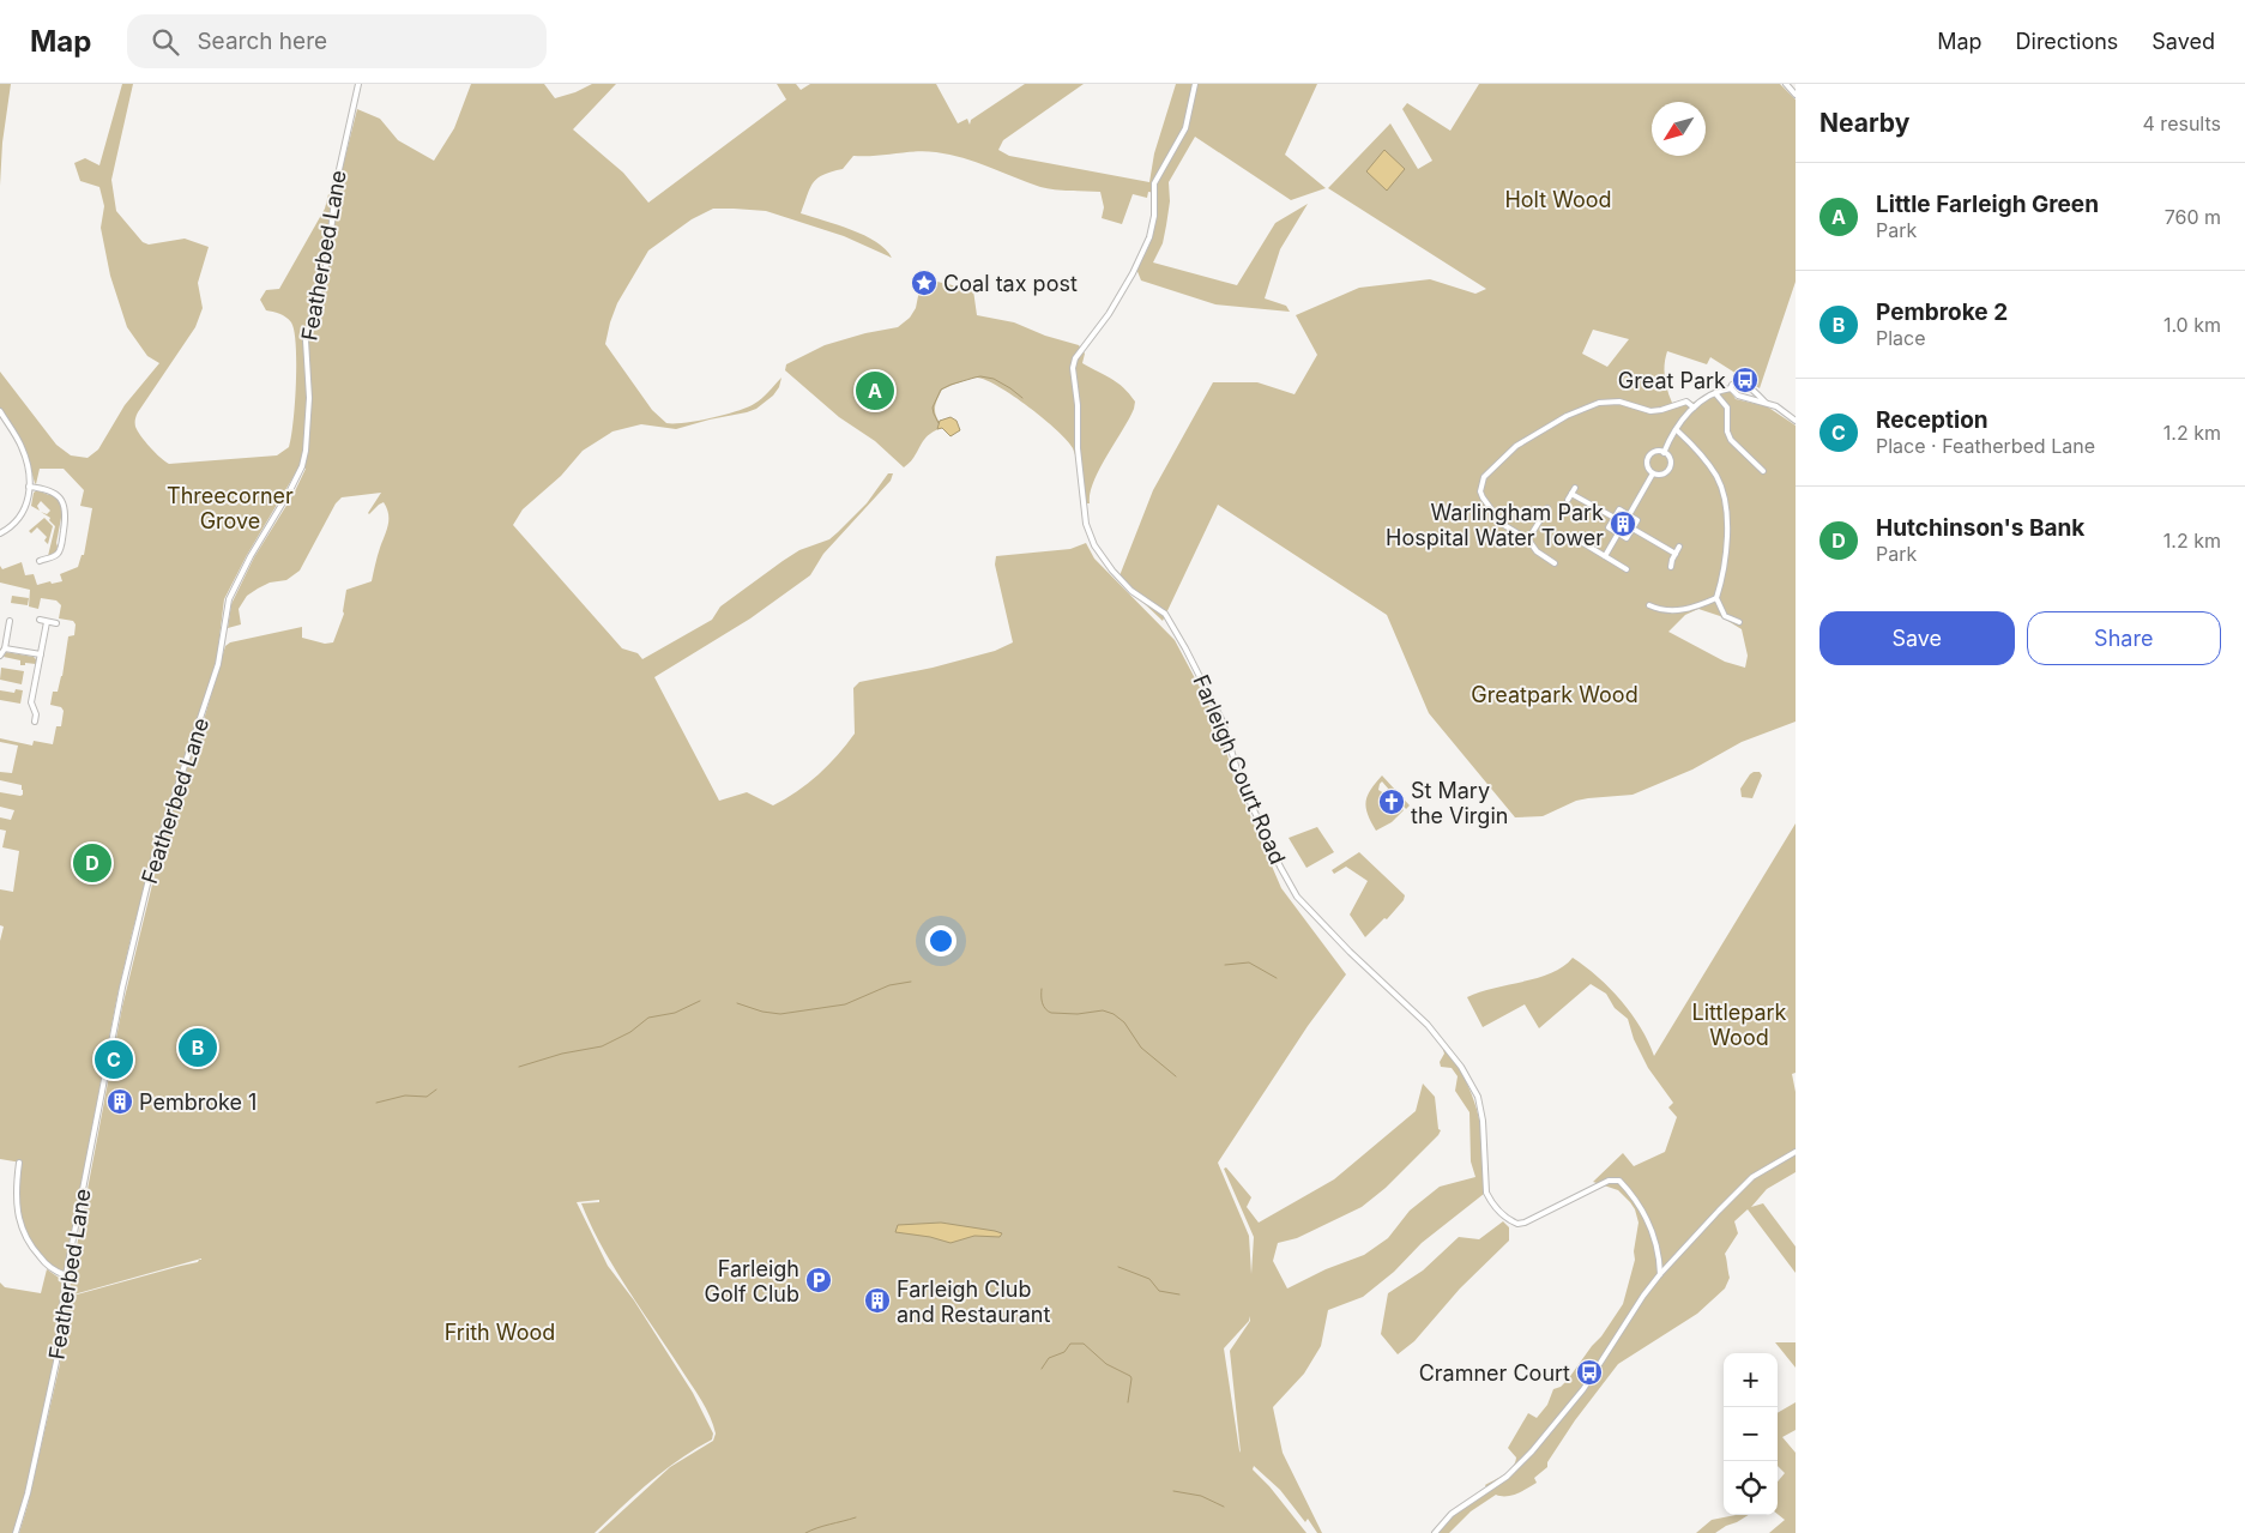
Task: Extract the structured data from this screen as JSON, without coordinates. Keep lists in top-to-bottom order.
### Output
{
  "streets": {
    "street": ["Featherbed Lane", "Farleigh Court Road"]
  },
  "parks": [
    "Holt Wood",
    "Threecorner Grove",
    "Greatpark Wood",
    "Littlepark Wood",
    "Frith Wood"
  ],
  "places": {
    "place": ["Coal tax post"],
    "bus stop": ["Great Park", "Cramner Court"],
    "building": ["Warlingham Park Hospital Water Tower", "Pembroke 1", "Farleigh Club and Restaurant"],
    "church": ["St Mary the Virgin"],
    "parking": ["Farleigh Golf Club"]
  },
  "north": "bottom left",
  "page": {
    "header": "Map",
    "search": "Search here",
    "nav": ["Map", "Directions", "Saved"],
    "heading": ["Nearby", "4 results"],
    "list": [
      {
        "mark": "A",
        "name": "Little Farleigh Green",
        "note": "Park",
        "value": "760 m"
      },
      {
        "mark": "B",
        "name": "Pembroke 2",
        "note": "Place",
        "value": "1.0 km"
      },
      {
        "mark": "C",
        "name": "Reception",
        "note": "Place · Featherbed Lane",
        "value": "1.2 km"
      },
      {
        "mark": "D",
        "name": "Hutchinson's Bank",
        "note": "Park",
        "value": "1.2 km"
      }
    ],
    "pins": [
      "A",
      "D",
      "B",
      "C"
    ],
    "buttons": ["Save", "Share"],
    "map_buttons": ["+", "−"]
  }
}
